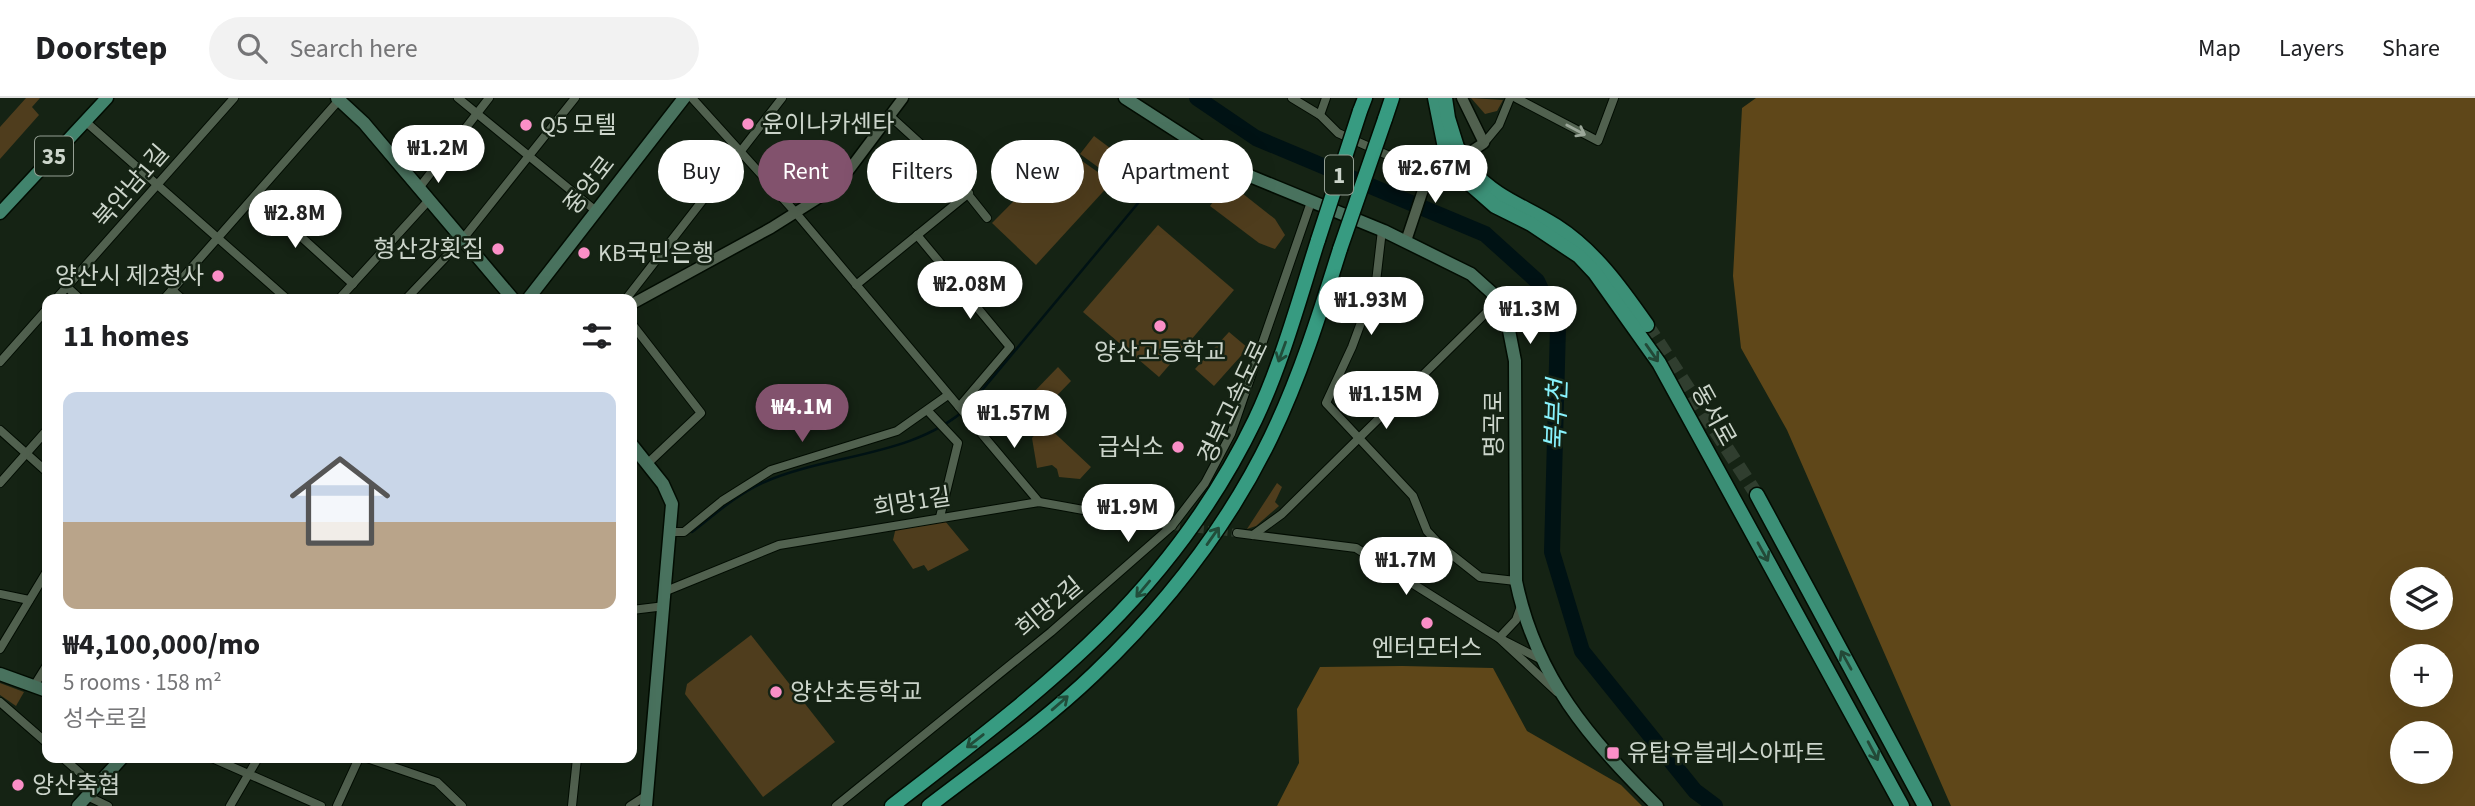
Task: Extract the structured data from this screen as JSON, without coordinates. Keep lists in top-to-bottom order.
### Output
{
  "streets": {
    "highway": ["1", "경부고속도로", "동서로"],
    "main road": ["35", "중앙로", "명곡로"],
    "street": ["북안남1길", "희망1길", "희망2길"]
  },
  "crossings": [
    ["명곡로", "희망2길"],
    ["희망1길", "희망2길"]
  ],
  "water": ["북부천"],
  "places": {
    "other": [
      "윤이나카센타",
      "Q5 모텔",
      "형산강횟집",
      "KB국민은행",
      "양산시 제2청사",
      "양산고등학교",
      "급식소",
      "엔터모터스",
      "양산초등학교",
      "양산축협"
    ],
    "transit": ["유탑유블레스아파트"]
  },
  "page": {
    "header": "Doorstep",
    "search": "Search here",
    "nav": ["Map", "Layers", "Share"],
    "price": [
      "₩1.2M",
      "₩2.67M",
      "₩2.8M",
      "₩2.08M",
      "₩1.93M",
      "₩1.3M",
      "₩1.15M",
      "₩4.1M",
      "₩1.57M",
      "₩1.9M",
      "₩1.7M"
    ],
    "chip": [
      "Buy",
      "Rent",
      "Filters",
      "New",
      "Apartment"
    ],
    "heading": "11 homes",
    "list": [
      {
        "name": "₩4,100,000/mo",
        "note": "5 rooms · 158 m² · 성수로길"
      }
    ],
    "map_buttons": ["+", "−"]
  }
}
